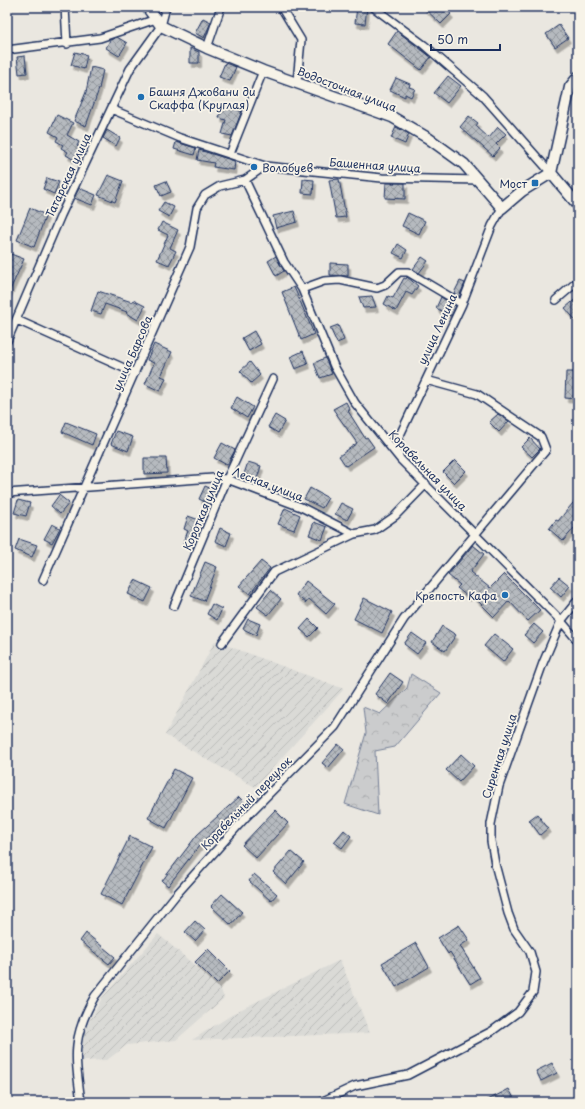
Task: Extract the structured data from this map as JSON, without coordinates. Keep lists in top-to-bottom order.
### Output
{
  "streets": {
    "street": [
      "Водосточная улица",
      "Башенная улица",
      "Татарская улица",
      "улица Ленина",
      "улица Барсова",
      "Корабельная улица",
      "Лесная улица",
      "Короткая улица",
      "Сиренная улица",
      "Корабельный переулок"
    ]
  },
  "crossings": [
    ["Водосточная улица", "Башенная улица"],
    ["Водосточная улица", "Татарская улица"],
    ["Водосточная улица", "улица Ленина"],
    ["Башенная улица", "Татарская улица"],
    ["Башенная улица", "улица Барсова"],
    ["улица Ленина", "Корабельная улица"],
    ["улица Ленина", "Корабельный переулок"],
    ["улица Барсова", "Корабельная улица"],
    ["улица Барсова", "Лесная улица"],
    ["Корабельная улица", "Сиренная улица"],
    ["Корабельная улица", "Корабельный переулок"],
    ["Лесная улица", "Короткая улица"]
  ],
  "places": {
    "other": ["Башня Джовани ди Скаффа (Круглая)", "Волобуев", "Крепость Кафа"],
    "transit": ["Мост"]
  },
  "scale_bar": "50 m"
}
